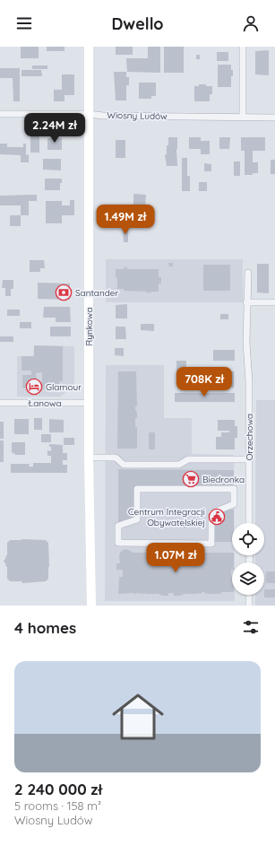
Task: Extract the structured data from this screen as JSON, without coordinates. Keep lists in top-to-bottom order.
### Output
{
  "streets": {
    "street": [
      "Wiosny Ludów",
      "Rynkowa",
      "Łanowa",
      "Orzechowa"
    ]
  },
  "crossings": [
    ["Wiosny Ludów", "Rynkowa"],
    ["Rynkowa", "Łanowa"]
  ],
  "places": {
    "bank": ["Santander"],
    "hotel": ["Glamour"],
    "supermarket": ["Biedronka"],
    "public building": ["Centrum Integracji Obywatelskiej"]
  },
  "page": {
    "header": "Dwello",
    "price": [
      "2.24M zł",
      "1.49M zł",
      "708K zł",
      "1.07M zł"
    ],
    "heading": "4 homes",
    "list": [
      {
        "name": "2 240 000 zł",
        "note": "5 rooms · 158 m² · Wiosny Ludów"
      }
    ]
  }
}
